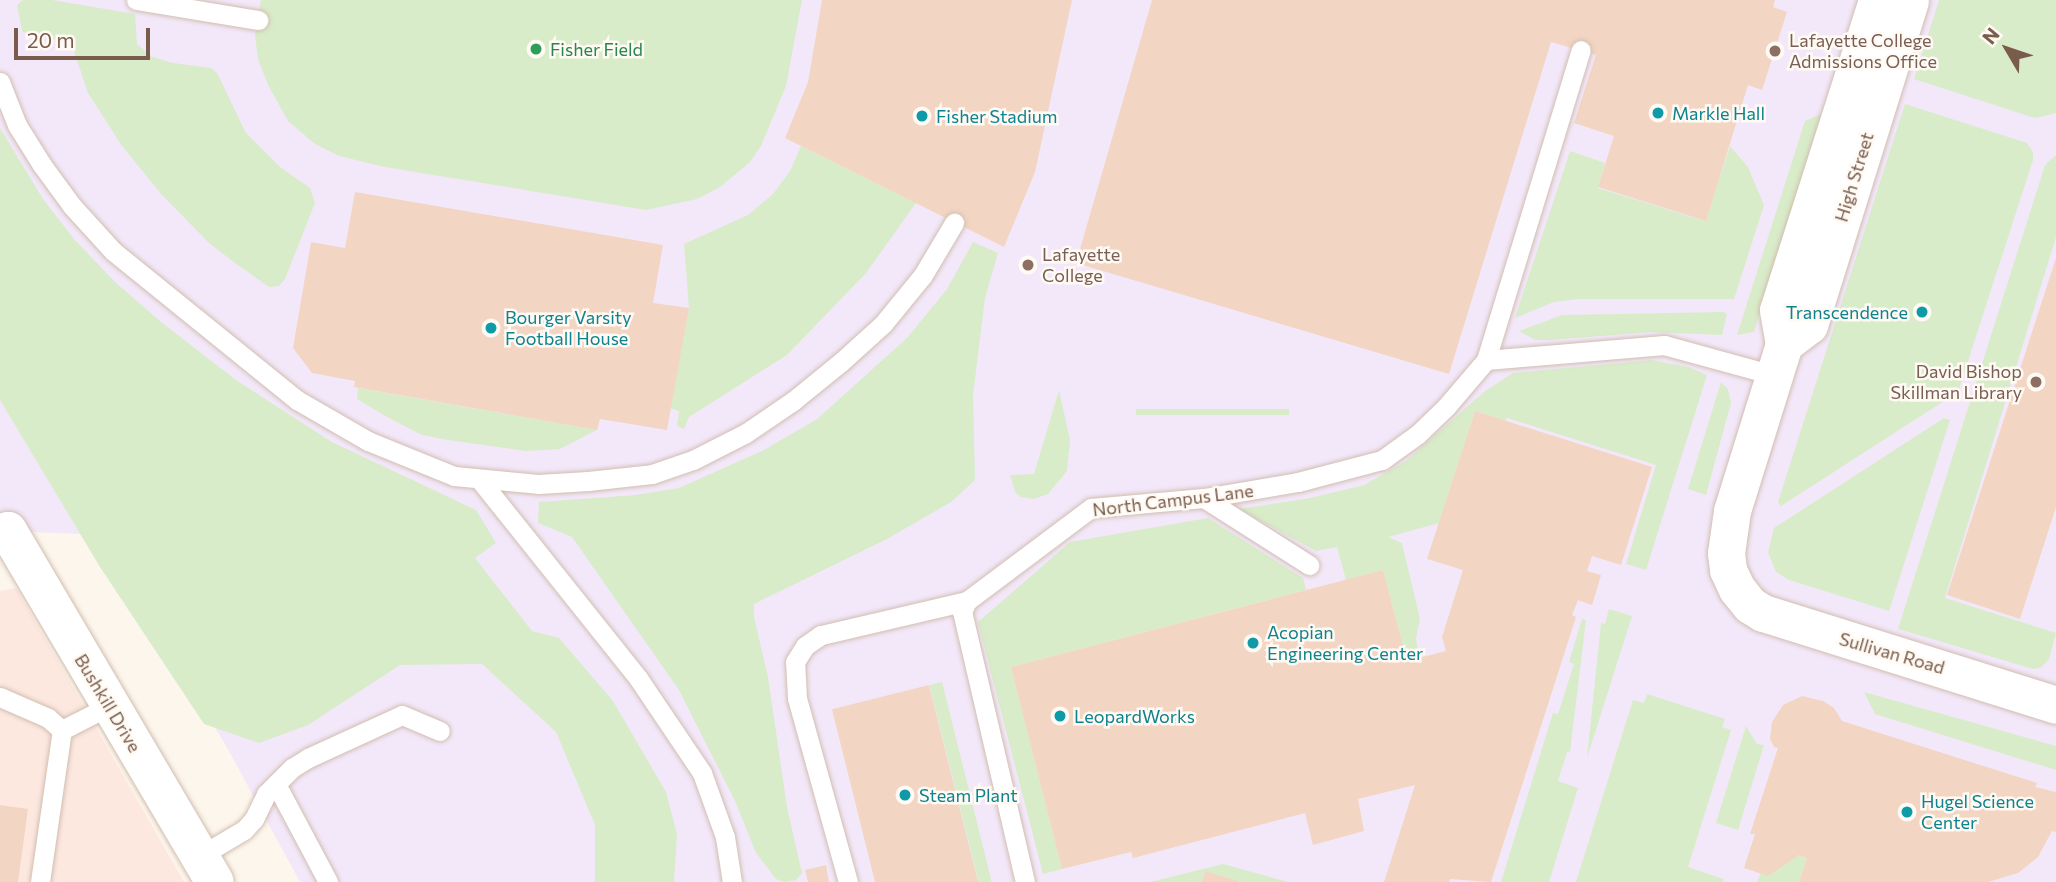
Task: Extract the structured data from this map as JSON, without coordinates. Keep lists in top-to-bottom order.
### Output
{
  "streets": {
    "street": ["High Street", "Sullivan Road", "Bushkill Drive"],
    "lane": ["North Campus Lane"]
  },
  "crossings": [
    ["High Street", "Sullivan Road"]
  ],
  "places": [
    "Fisher Field",
    "Lafayette College Admissions Office",
    "Markle Hall",
    "Fisher Stadium",
    "Lafayette College",
    "Transcendence",
    "Bourger Varsity Football House",
    "David Bishop Skillman Library",
    "Acopian Engineering Center",
    "LeopardWorks",
    "Steam Plant",
    "Hugel Science Center"
  ],
  "scale_bar": "20 m",
  "north": "top left"
}
